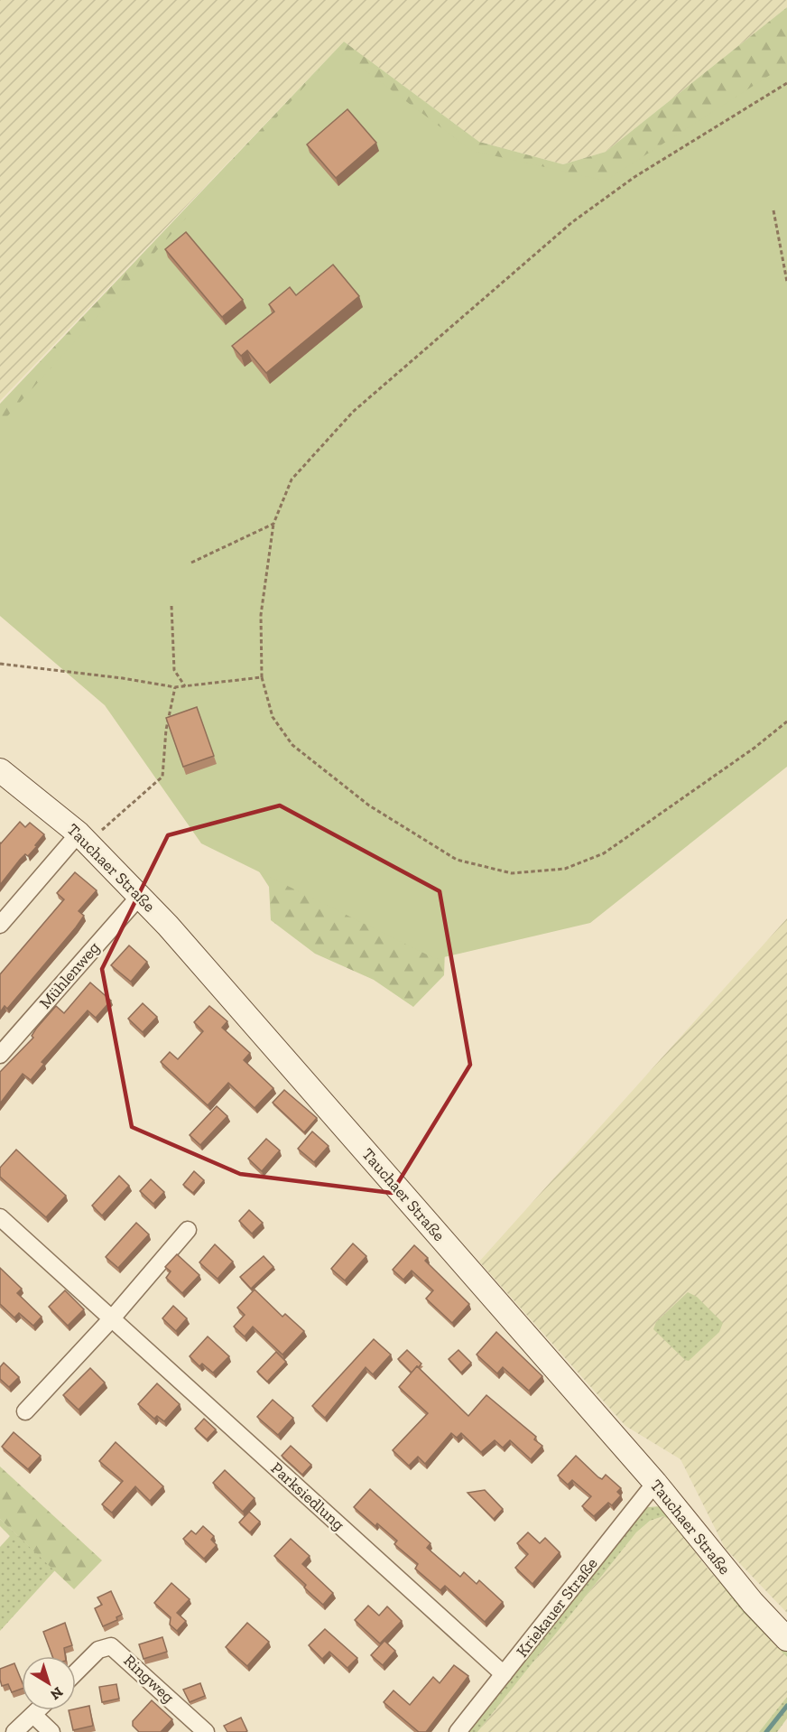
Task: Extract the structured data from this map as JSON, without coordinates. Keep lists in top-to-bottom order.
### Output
{
  "streets": {
    "street": [
      "Tauchaer Straße",
      "Mühlenweg",
      "Parksiedlung",
      "Kriekauer Straße",
      "Ringweg"
    ]
  },
  "crossings": [
    ["Tauchaer Straße", "Mühlenweg"],
    ["Tauchaer Straße", "Kriekauer Straße"],
    ["Parksiedlung", "Kriekauer Straße"]
  ],
  "north": "bottom right"
}
